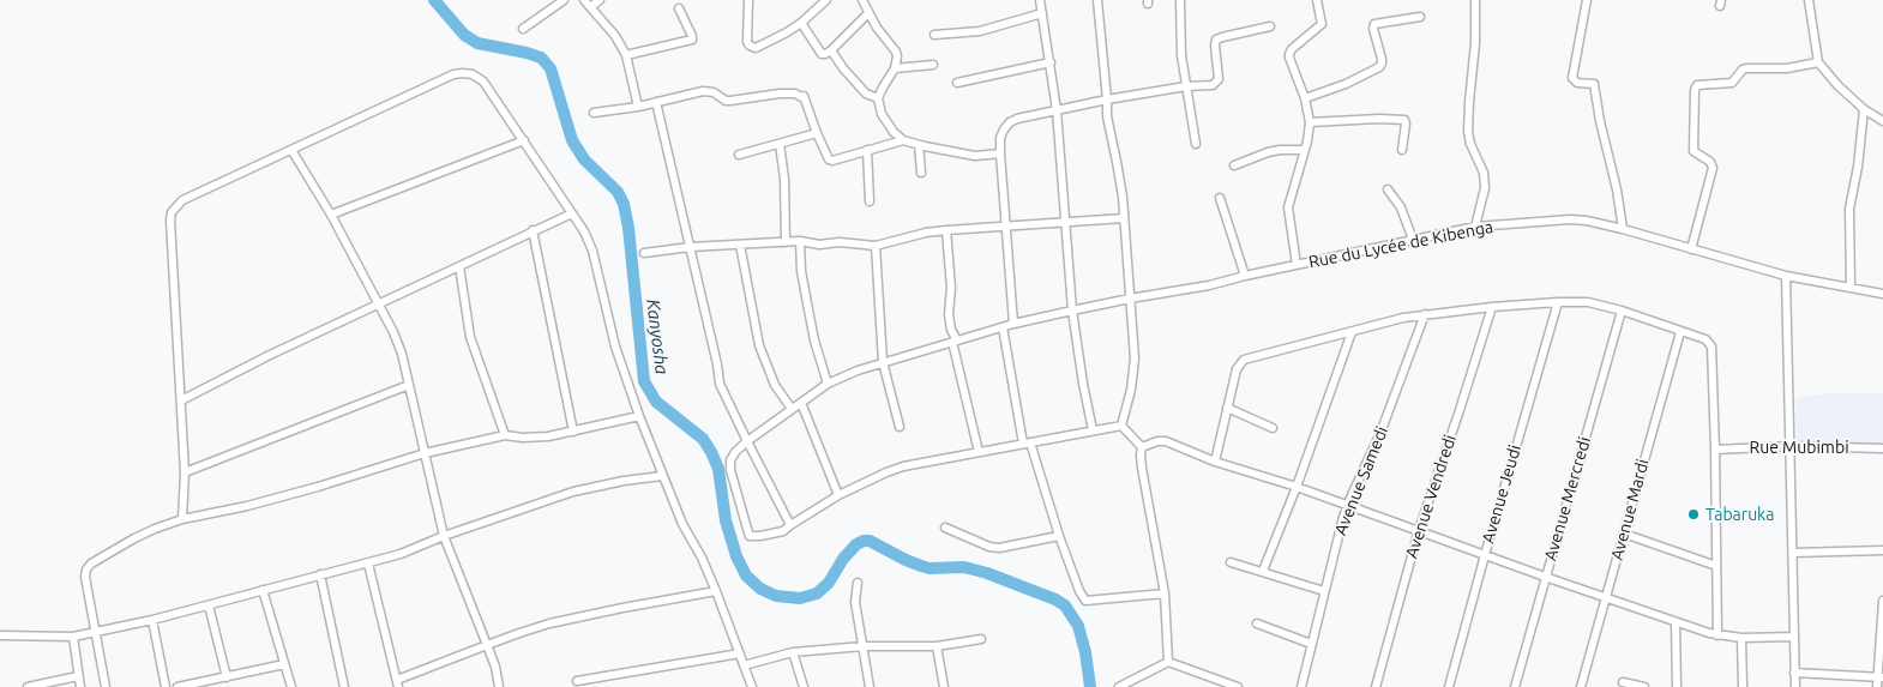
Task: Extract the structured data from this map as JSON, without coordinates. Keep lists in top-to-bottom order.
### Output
{
  "streets": {
    "street": [
      "Rue du Lycée de Kibenga",
      "Rue Mubimbi",
      "Avenue Samedi",
      "Avenue Jeudi",
      "Avenue Vendredi",
      "Avenue Mercredi",
      "Avenue Mardi"
    ]
  },
  "water": ["Kanyosha"],
  "places": ["Tabaruka"]
}
